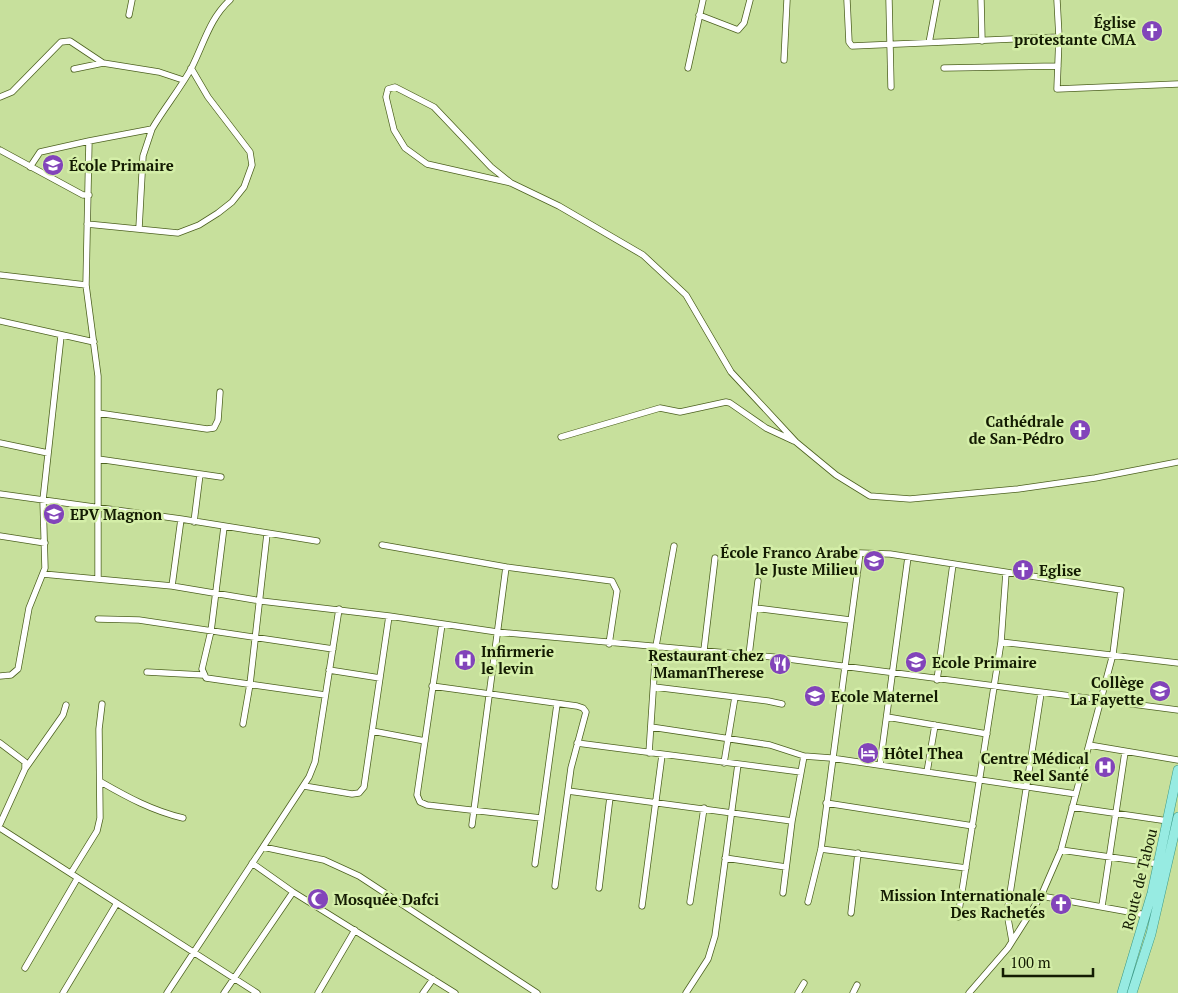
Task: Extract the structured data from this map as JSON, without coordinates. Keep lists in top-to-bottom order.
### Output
{
  "streets": {
    "main road": ["Route de Tabou"]
  },
  "places": {
    "church": [
      "Église protestante CMA",
      "Cathédrale de San-Pédro",
      "Eglise",
      "Mission Internationale Des Rachetés"
    ],
    "school or university": [
      "École Primaire",
      "EPV Magnon",
      "École Franco Arabe le Juste Milieu",
      "Ecole Primaire",
      "Collège La Fayette",
      "Ecole Maternel"
    ],
    "hospital": ["Infirmerie le levin", "Centre Médical Reel Santé"],
    "restaurant": ["Restaurant chez MamanTherese"],
    "hotel": ["Hôtel Thea"],
    "mosque": ["Mosquée Dafci"]
  },
  "scale_bar": "100 m"
}
